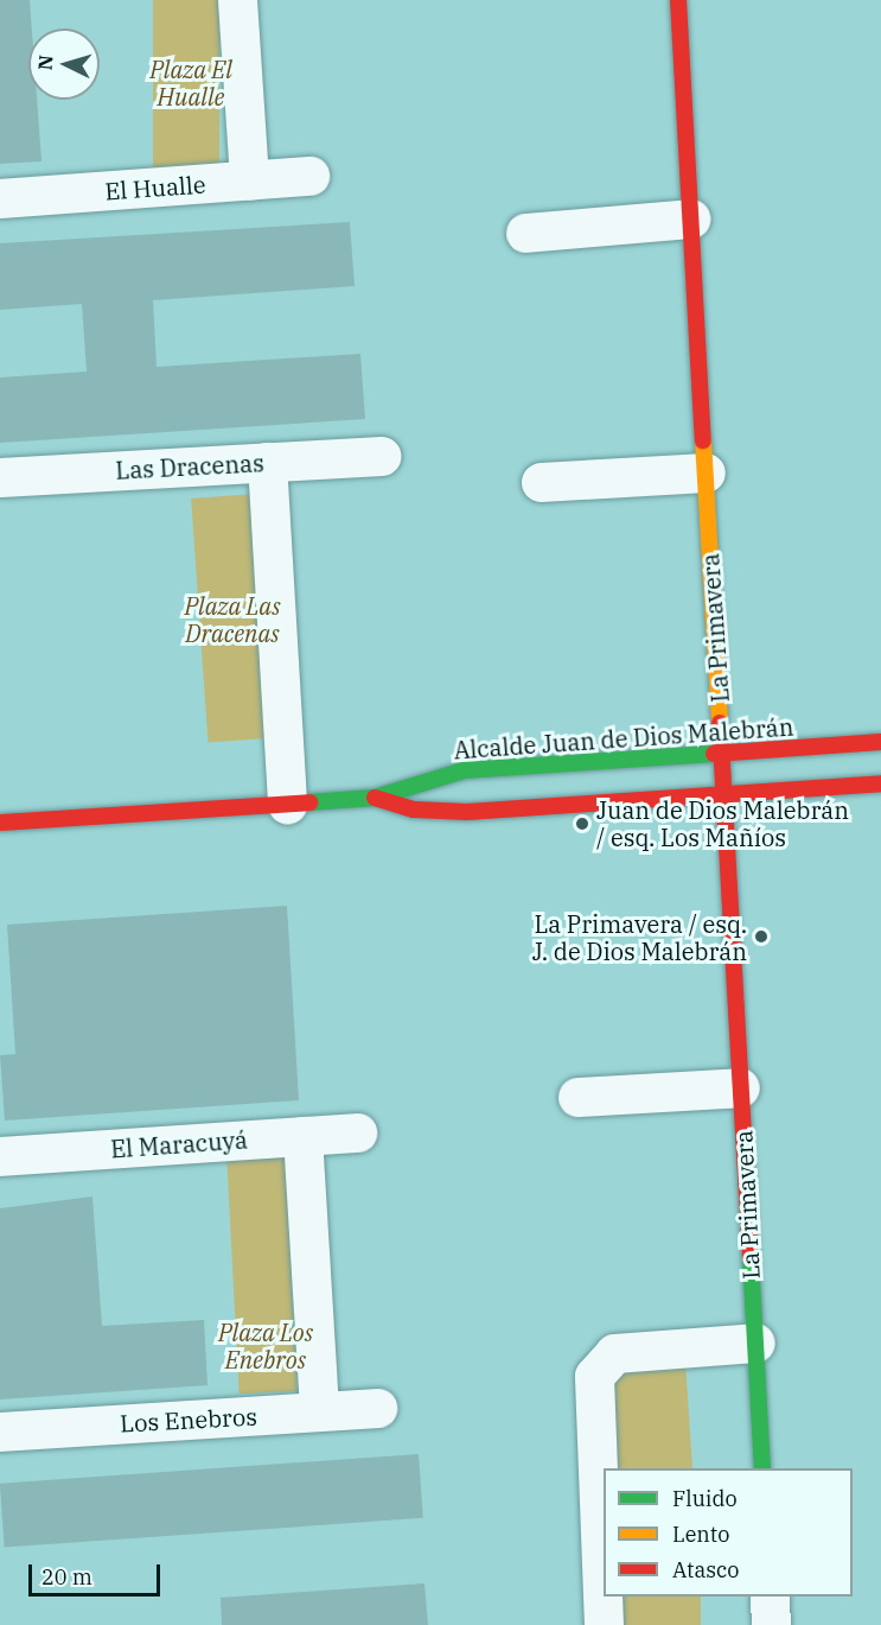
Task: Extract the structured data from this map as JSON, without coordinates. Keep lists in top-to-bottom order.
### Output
{
  "streets": {
    "street": [
      "El Hualle",
      "Las Dracenas",
      "La Primavera",
      "Alcalde Juan de Dios Malebrán",
      "El Maracuyá",
      "Los Enebros"
    ]
  },
  "crossings": [
    ["La Primavera", "Alcalde Juan de Dios Malebrán"]
  ],
  "parks": ["Plaza El Hualle", "Plaza Las Dracenas", "Plaza Los Enebros"],
  "places": ["Juan de Dios Malebrán / esq. Los Mañíos", "La Primavera / esq. J. de Dios Malebrán"],
  "legend": ["Fluido", "Lento", "Atasco"],
  "scale_bar": "20 m",
  "north": "left"
}
